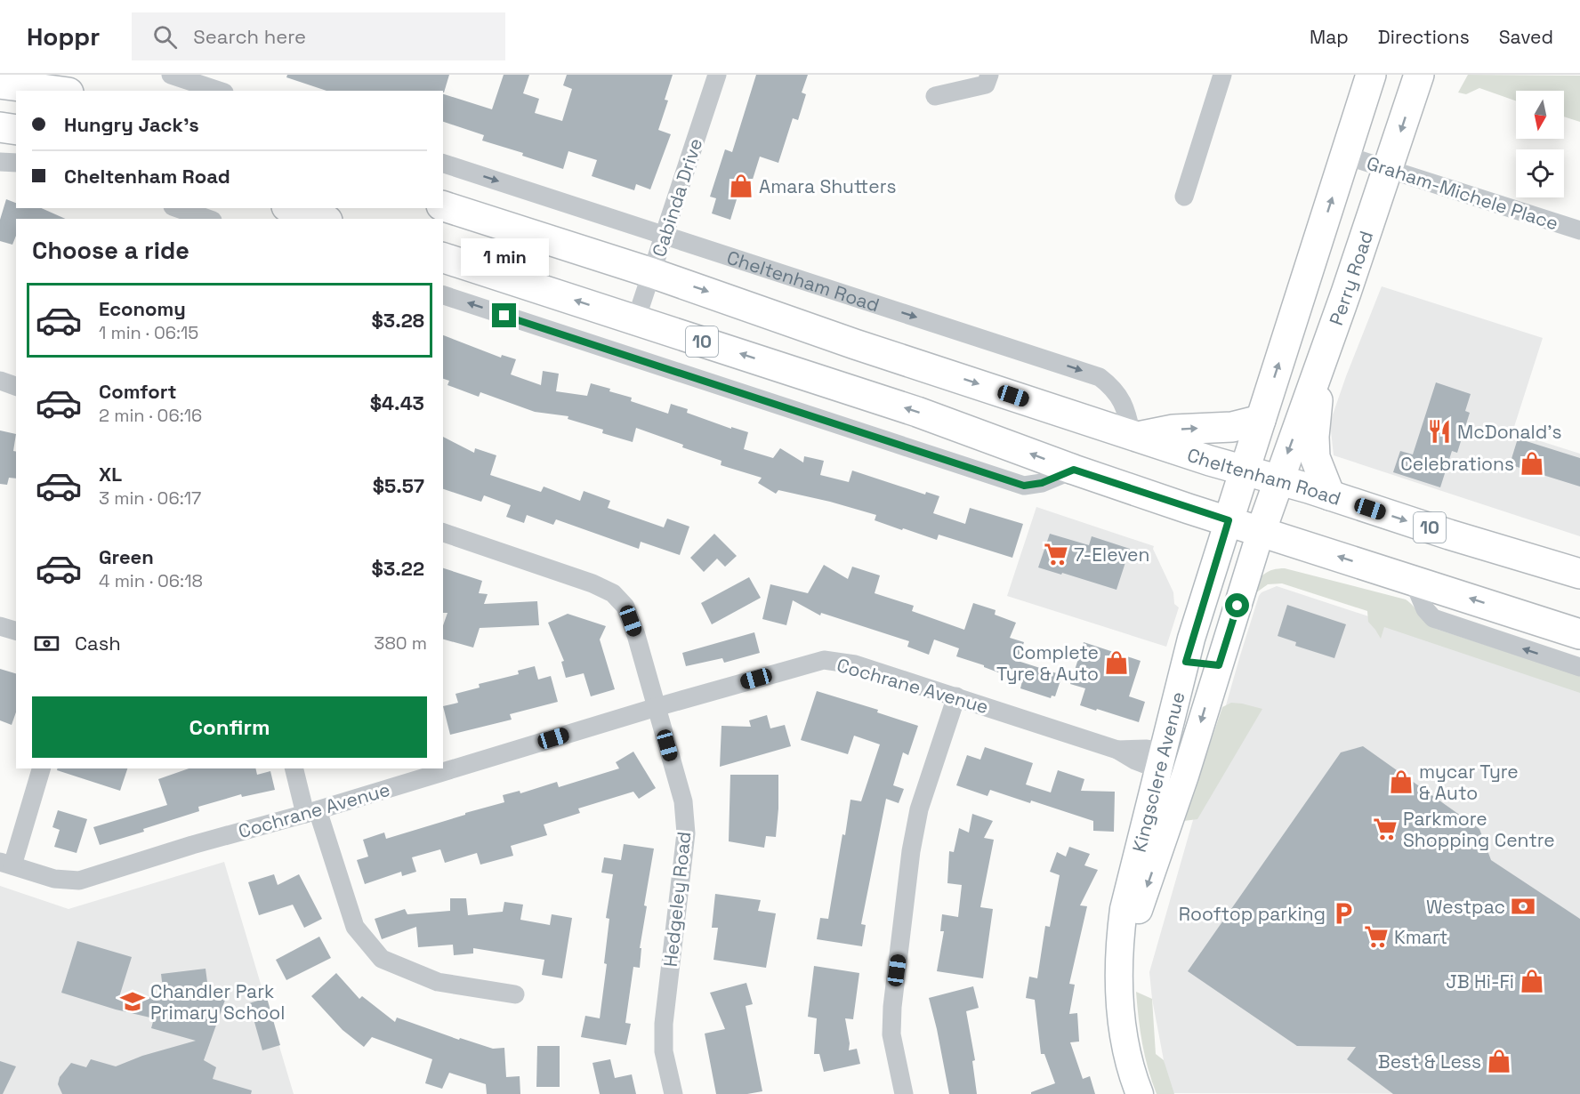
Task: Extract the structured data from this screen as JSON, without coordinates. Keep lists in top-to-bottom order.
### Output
{
  "streets": {
    "main road": [
      "Perry Road",
      "Cheltenham Road",
      "10",
      "Kingsclere Avenue"
    ],
    "street": [
      "Graham-Michele Place",
      "Cabinda Drive",
      "Cochrane Avenue",
      "Hedgeley Road"
    ]
  },
  "crossings": [
    ["Graham-Michele Place", "Perry Road"],
    ["Cabinda Drive", "Cheltenham Road"],
    ["Cabinda Drive", "10"],
    ["Perry Road", "Cheltenham Road"],
    ["Perry Road", "10"],
    ["Perry Road", "Kingsclere Avenue"],
    ["10", "Kingsclere Avenue"],
    ["Cochrane Avenue", "Kingsclere Avenue"],
    ["Cochrane Avenue", "Hedgeley Road"]
  ],
  "places": {
    "shop": [
      "Amara Shutters",
      "Celebrations",
      "Complete Tyre & Auto",
      "mycar Tyre & Auto",
      "JB Hi-Fi",
      "Best & Less"
    ],
    "restaurant": ["McDonald's"],
    "supermarket": ["7-Eleven", "Parkmore Shopping Centre", "Kmart"],
    "bank": ["Westpac"],
    "parking": ["Rooftop parking"],
    "school or university": ["Chandler Park Primary School"]
  },
  "north": "bottom",
  "page": {
    "header": "Hoppr",
    "search": "Search here",
    "nav": ["Map", "Directions", "Saved"],
    "banner": ["Hungry Jack's", "Cheltenham Road"],
    "heading": "Choose a ride",
    "bubble": "1 min",
    "list": [
      {
        "name": "Economy",
        "note": "1 min · 06:15",
        "value": "$3.28"
      },
      {
        "name": "Comfort",
        "note": "2 min · 06:16",
        "value": "$4.43"
      },
      {
        "name": "XL",
        "note": "3 min · 06:17",
        "value": "$5.57"
      },
      {
        "name": "Green",
        "note": "4 min · 06:18",
        "value": "$3.22"
      }
    ],
    "pay": ["Cash", "380 m"],
    "buttons": "Confirm"
  }
}
